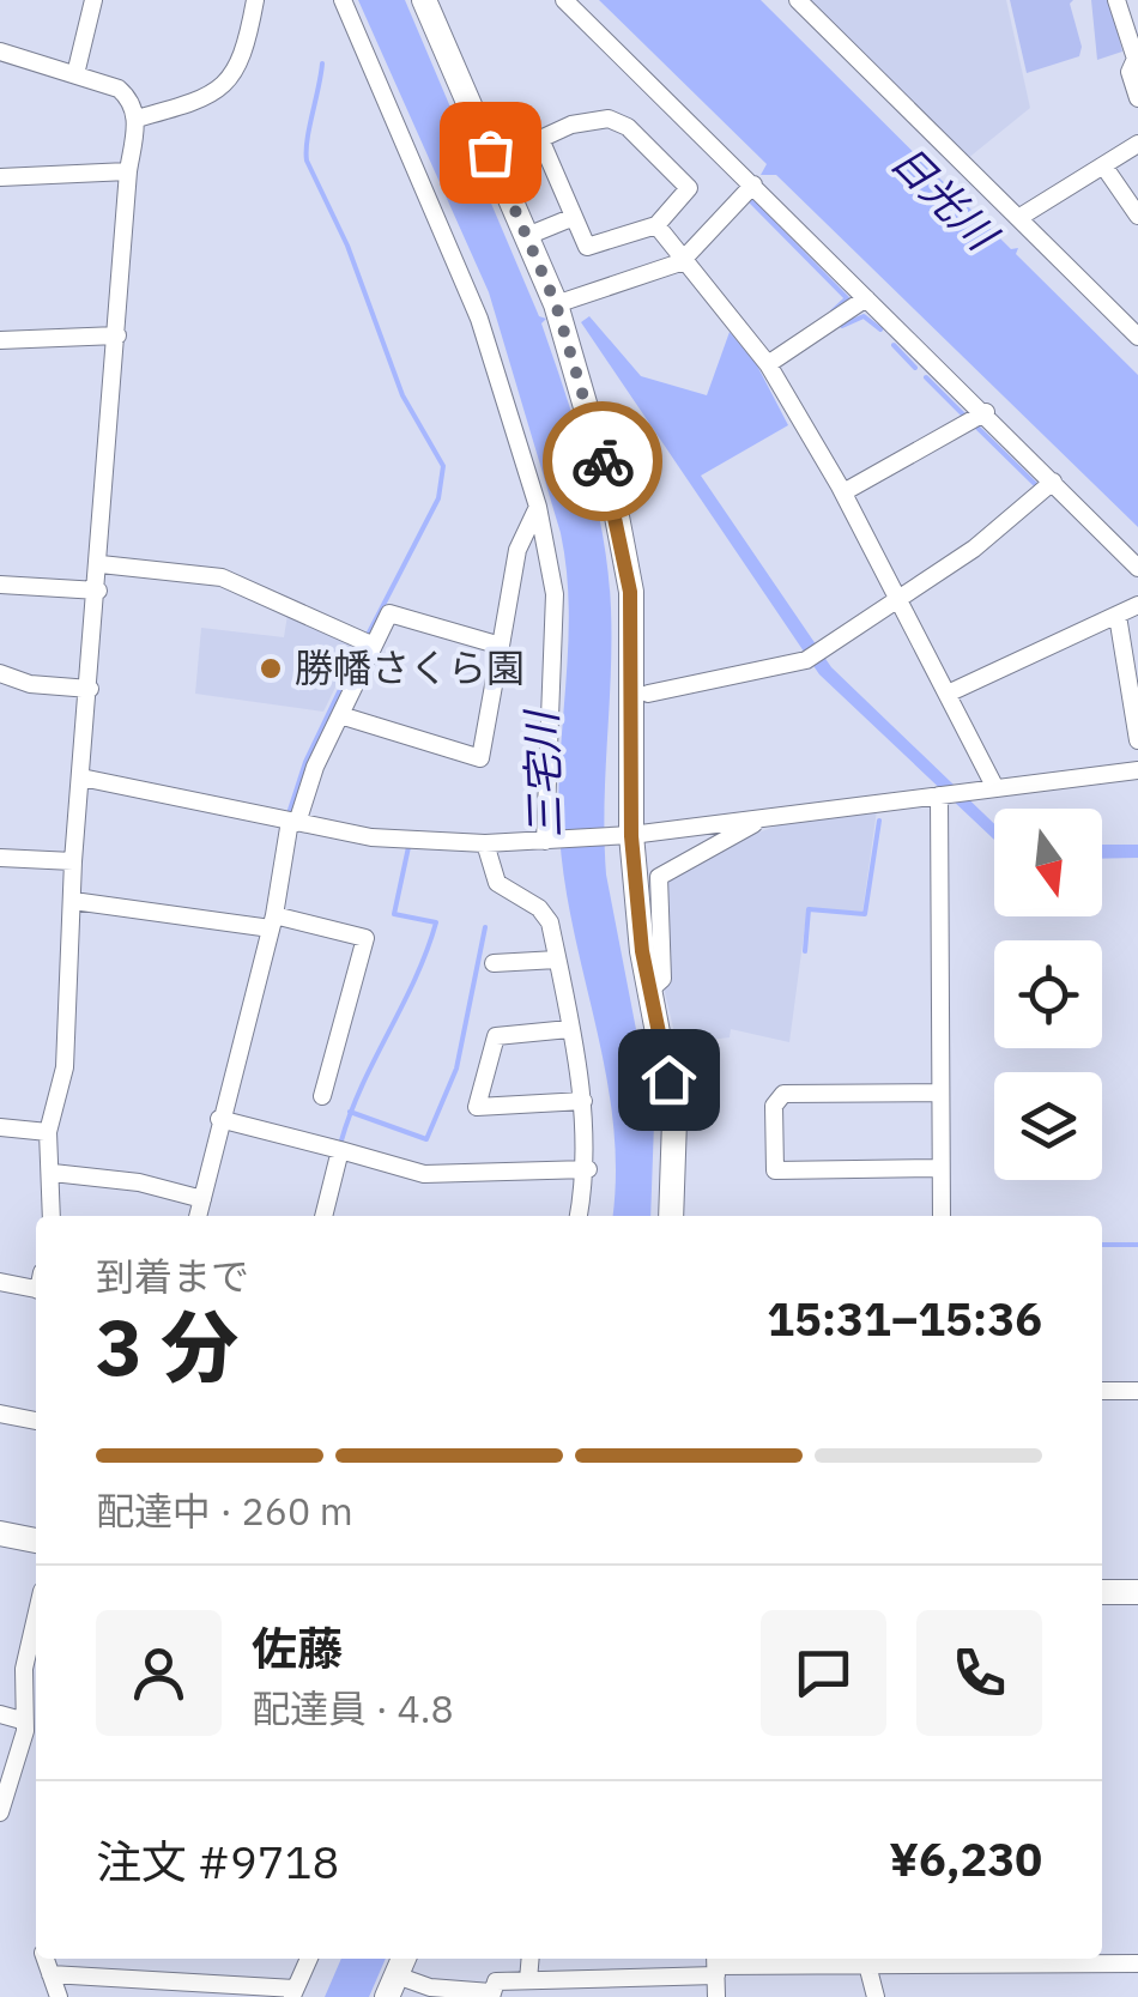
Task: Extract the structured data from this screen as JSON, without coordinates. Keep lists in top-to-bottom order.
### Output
{
  "water": ["日光川", "三宅川"],
  "places": ["勝幡さくら園"],
  "north": "bottom",
  "page": {
    "heading": ["3 分", "到着まで", "15:31–15:36"],
    "panel": [
      "佐藤",
      "配達員 · 4.8",
      "注文 #9718",
      "¥6,230"
    ],
    "bar": "配達中 · 260 m"
  }
}
